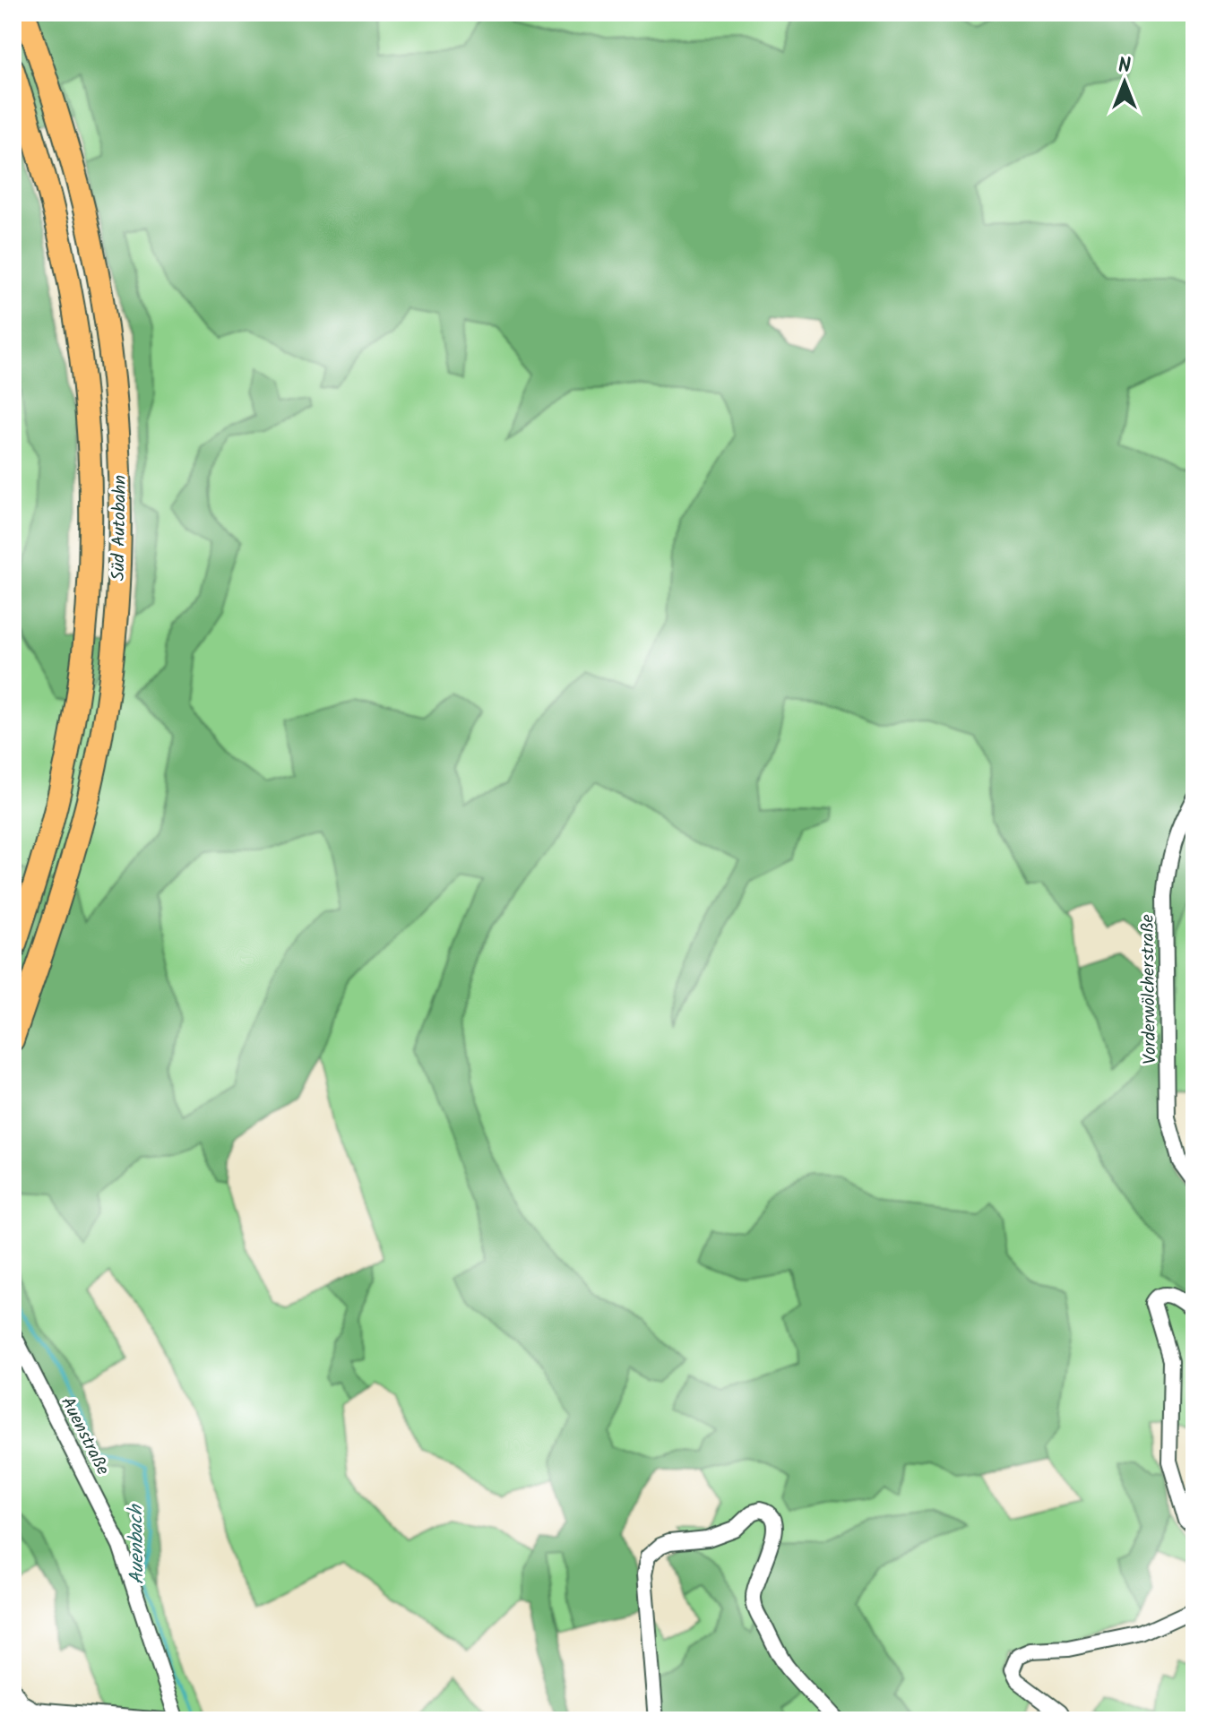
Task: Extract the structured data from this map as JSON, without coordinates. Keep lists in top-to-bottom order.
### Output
{
  "streets": {
    "highway": ["Süd Autobahn"],
    "street": ["Vorderwölcherstraße", "Auenstraße"]
  },
  "water": ["Auenbach"],
  "north": "top"
}
